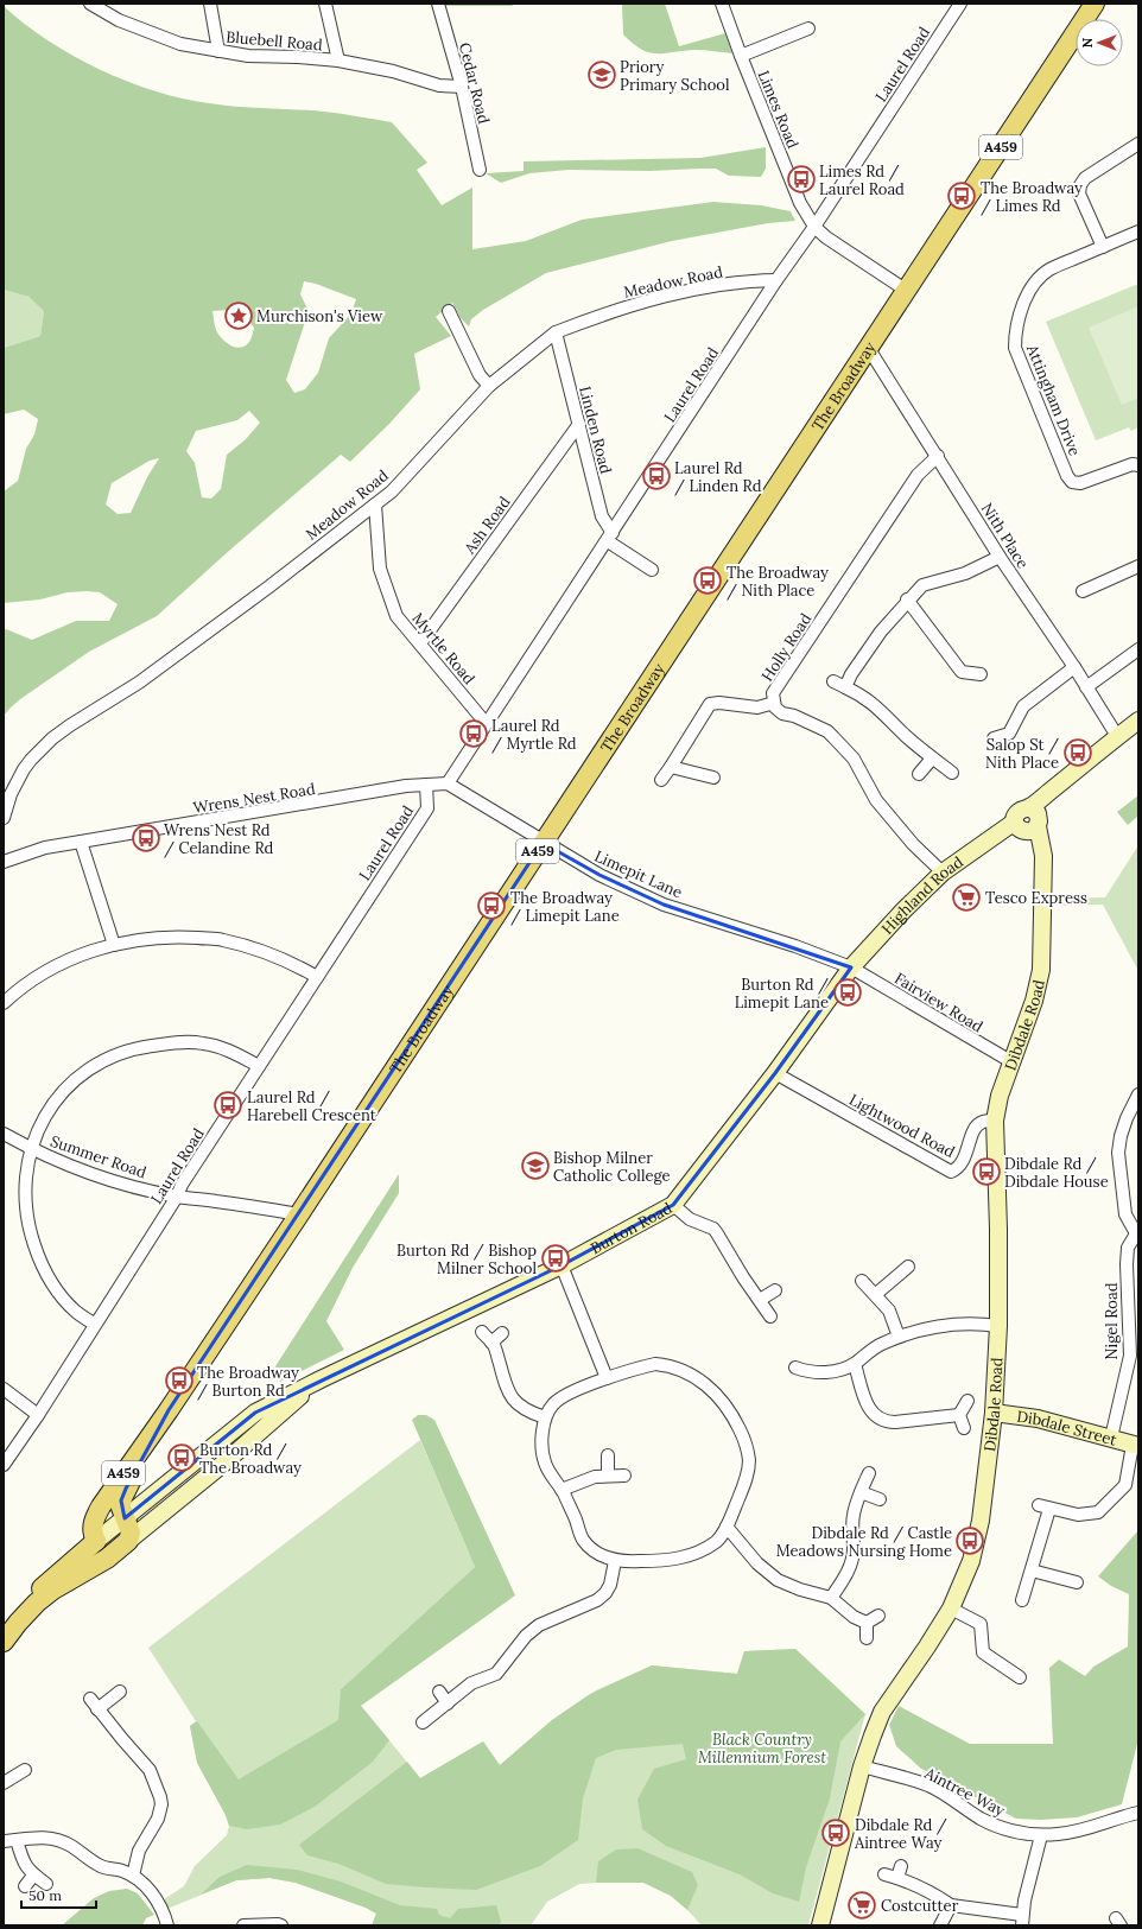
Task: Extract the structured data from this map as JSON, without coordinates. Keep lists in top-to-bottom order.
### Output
{
  "streets": {
    "main road": [
      "A459",
      "The Broadway",
      "Highland Road",
      "Dibdale Road",
      "Burton Road",
      "Dibdale Street"
    ],
    "street": [
      "Bluebell Road",
      "Laurel Road",
      "Cedar Road",
      "Limes Road",
      "Meadow Road",
      "Attingham Drive",
      "Linden Road",
      "Ash Road",
      "Nith Place",
      "Holly Road",
      "Myrtle Road",
      "Wrens Nest Road",
      "Limepit Lane",
      "Fairview Road",
      "Lightwood Road",
      "Summer Road",
      "Nigel Road",
      "Aintree Way"
    ]
  },
  "crossings": [
    ["Bluebell Road", "Cedar Road"],
    ["Laurel Road", "Limes Road"],
    ["Laurel Road", "Meadow Road"],
    ["Laurel Road", "Linden Road"],
    ["Laurel Road", "Myrtle Road"],
    ["Laurel Road", "Wrens Nest Road"],
    ["Laurel Road", "Limepit Lane"],
    ["Laurel Road", "Summer Road"],
    ["Limes Road", "The Broadway"],
    ["Meadow Road", "Linden Road"],
    ["Meadow Road", "Myrtle Road"],
    ["The Broadway", "Nith Place"],
    ["The Broadway", "Limepit Lane"],
    ["The Broadway", "Summer Road"],
    ["The Broadway", "Burton Road"],
    ["Linden Road", "Ash Road"],
    ["Ash Road", "Myrtle Road"],
    ["Nith Place", "Holly Road"],
    ["Nith Place", "Highland Road"],
    ["Holly Road", "Highland Road"],
    ["Limepit Lane", "Highland Road"],
    ["Limepit Lane", "Fairview Road"],
    ["Limepit Lane", "Burton Road"],
    ["Highland Road", "Fairview Road"],
    ["Highland Road", "Dibdale Road"],
    ["Highland Road", "Burton Road"],
    ["Fairview Road", "Dibdale Road"],
    ["Fairview Road", "Burton Road"],
    ["Dibdale Road", "Lightwood Road"],
    ["Dibdale Road", "Dibdale Street"],
    ["Dibdale Road", "Aintree Way"],
    ["Lightwood Road", "Burton Road"],
    ["Nigel Road", "Dibdale Street"]
  ],
  "parks": ["Black Country Millennium Forest"],
  "places": {
    "school or university": ["Priory Primary School", "Bishop Milner Catholic College"],
    "bus stop": [
      "Limes Rd / Laurel Road",
      "The Broadway / Limes Rd",
      "Laurel Rd / Linden Rd",
      "The Broadway / Nith Place",
      "Laurel Rd / Myrtle Rd",
      "Salop St / Nith Place",
      "Wrens Nest Rd / Celandine Rd",
      "The Broadway / Limepit Lane",
      "Burton Rd / Limepit Lane",
      "Laurel Rd / Harebell Crescent",
      "Dibdale Rd / Dibdale House",
      "Burton Rd / Bishop Milner School",
      "The Broadway / Burton Rd",
      "Burton Rd / The Broadway",
      "Dibdale Rd / Castle Meadows Nursing Home",
      "Dibdale Rd / Aintree Way"
    ],
    "place": ["Murchison's View"],
    "supermarket": ["Tesco Express", "Costcutter"]
  },
  "scale_bar": "50 m",
  "north": "left"
}
